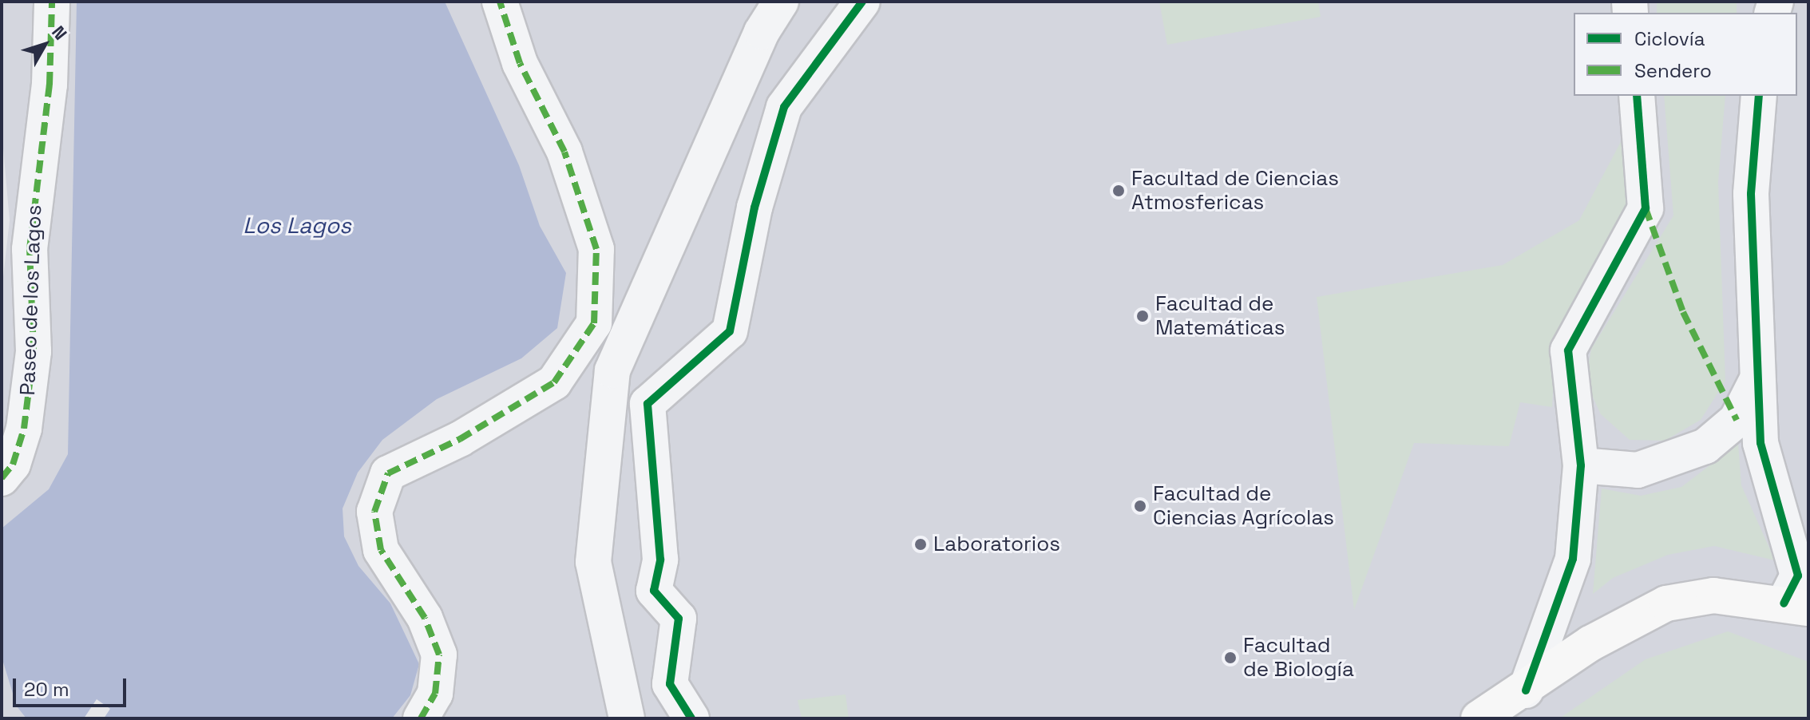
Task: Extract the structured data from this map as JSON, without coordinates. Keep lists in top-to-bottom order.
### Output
{
  "streets": {
    "street": ["Paseo de los Lagos"]
  },
  "water": ["Los Lagos"],
  "places": [
    "Facultad de Ciencias Atmosfericas",
    "Facultad de Matemáticas",
    "Facultad de Ciencias Agrícolas",
    "Laboratorios",
    "Facultad de Biología"
  ],
  "legend": ["Ciclovía", "Sendero"],
  "scale_bar": "20 m",
  "north": "top right"
}
